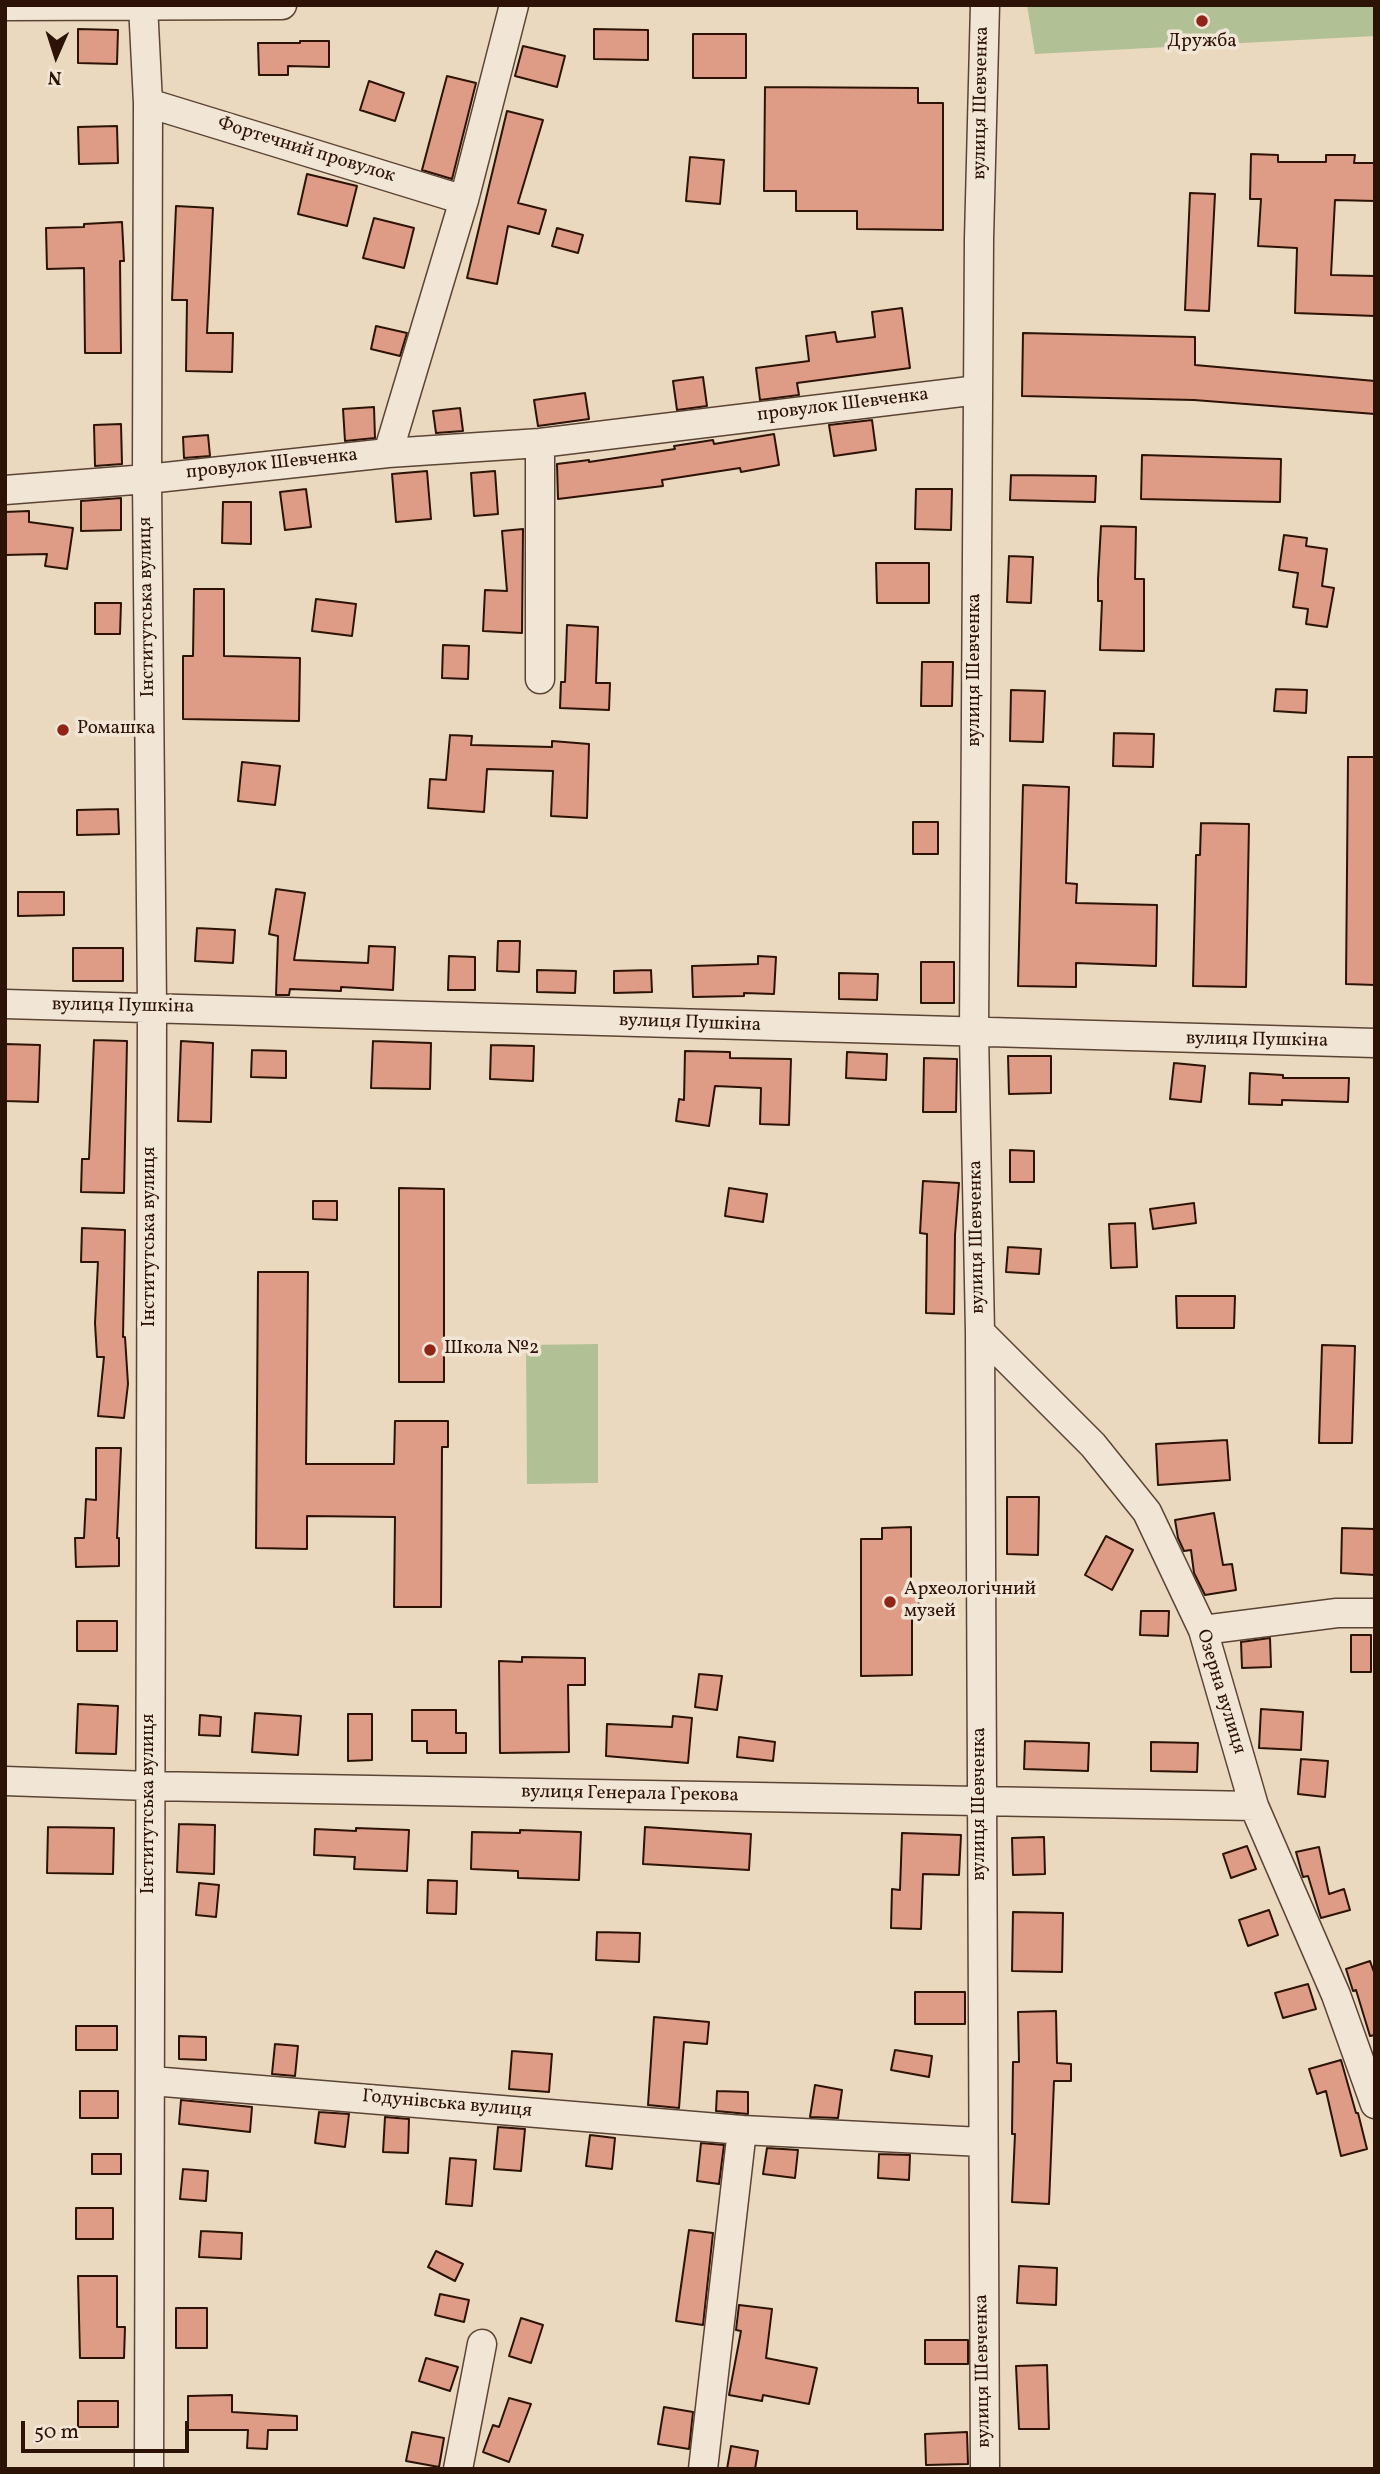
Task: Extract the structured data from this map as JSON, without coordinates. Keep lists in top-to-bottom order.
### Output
{
  "streets": {
    "street": [
      "вулиця Шевченка",
      "Фортечний провулок",
      "провулок Шевченка",
      "Інститутська вулиця",
      "вулиця Пушкіна",
      "Озерна вулиця",
      "вулиця Генерала Грекова",
      "Годунівська вулиця"
    ]
  },
  "crossings": [
    ["вулиця Шевченка", "провулок Шевченка"],
    ["вулиця Шевченка", "вулиця Пушкіна"],
    ["вулиця Шевченка", "Озерна вулиця"],
    ["вулиця Шевченка", "вулиця Генерала Грекова"],
    ["вулиця Шевченка", "Годунівська вулиця"],
    ["Фортечний провулок", "Інститутська вулиця"],
    ["провулок Шевченка", "Інститутська вулиця"],
    ["Інститутська вулиця", "вулиця Пушкіна"],
    ["Інститутська вулиця", "вулиця Генерала Грекова"],
    ["Інститутська вулиця", "Годунівська вулиця"],
    ["Озерна вулиця", "вулиця Генерала Грекова"]
  ],
  "places": [
    "Дружба",
    "Ромашка",
    "Школа №2",
    "Археологічний музей"
  ],
  "scale_bar": "50 m",
  "north": "bottom"
}
